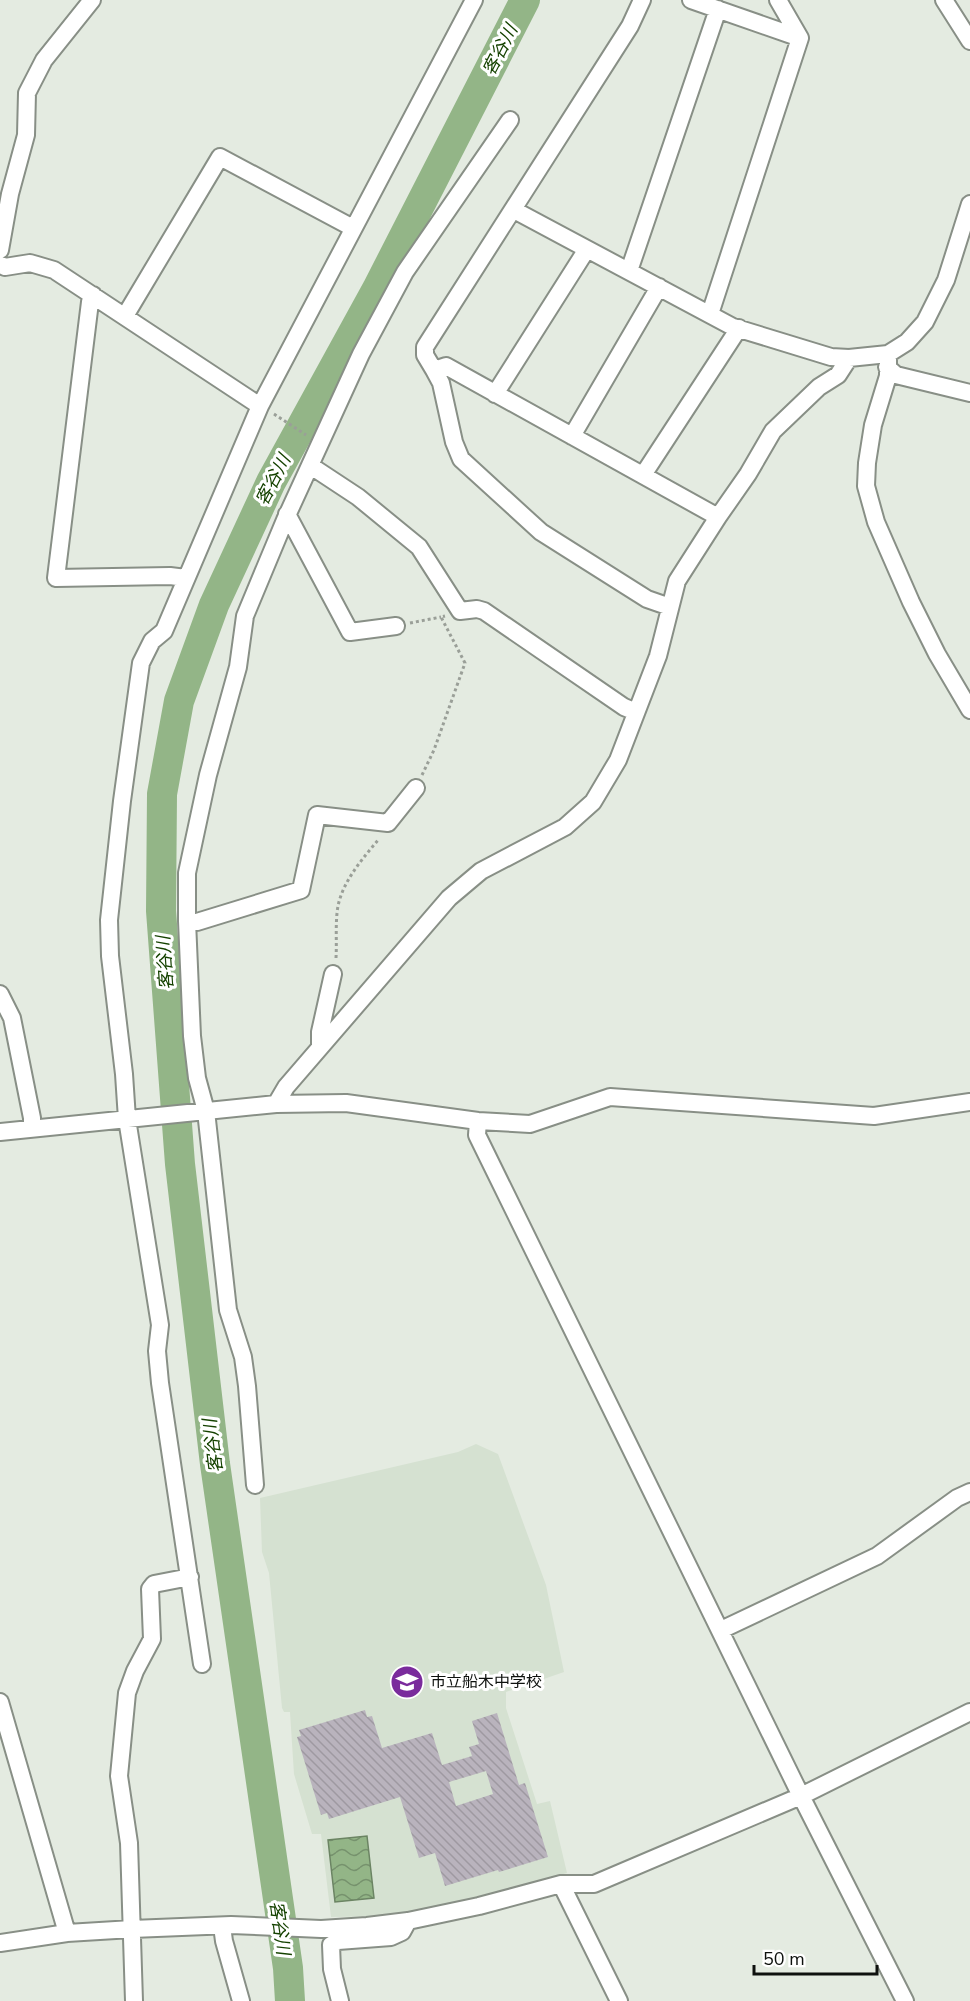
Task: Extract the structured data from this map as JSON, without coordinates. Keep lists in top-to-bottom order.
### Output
{
  "water": ["客谷川"],
  "places": {
    "school or university": ["市立船木中学校"]
  },
  "scale_bar": "50 m"
}
